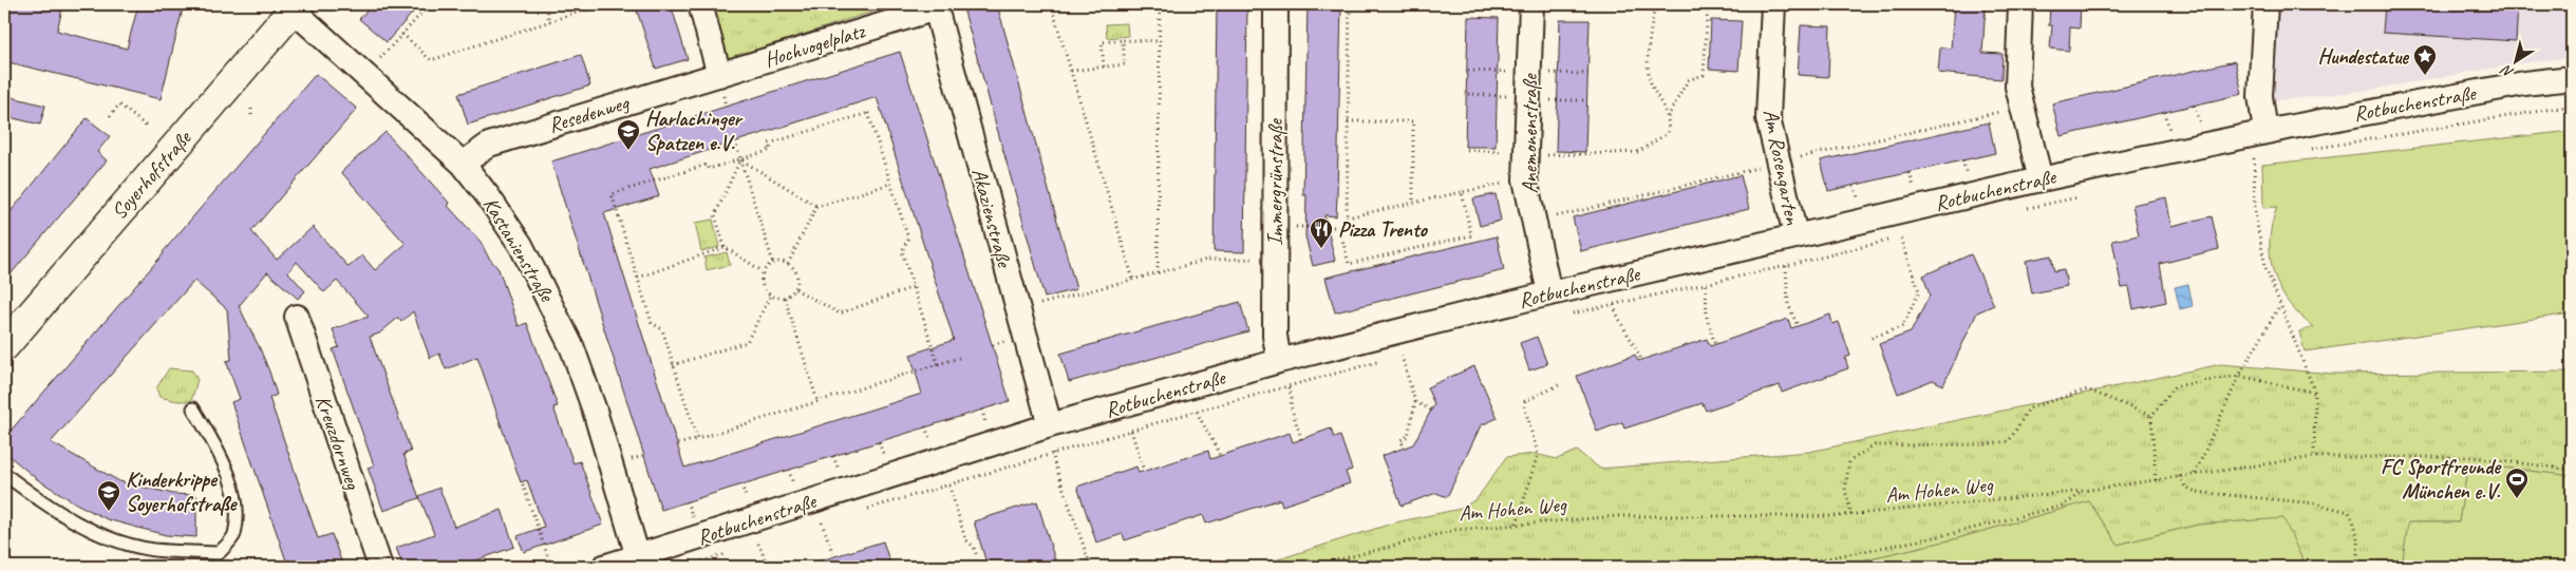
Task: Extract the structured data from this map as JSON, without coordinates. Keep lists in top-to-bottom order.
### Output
{
  "streets": {
    "main road": ["Soyerhofstraße"],
    "street": [
      "Hochvogelplatz",
      "Rotbuchenstraße",
      "Resedenweg",
      "Anemonenstraße",
      "Am Rosengarten",
      "Immergrünstraße",
      "Akazienstraße",
      "Kastanienstraße",
      "Kreuzdornweg"
    ],
    "path": ["Am Hohen Weg"]
  },
  "crossings": [
    ["Hochvogelplatz", "Resedenweg"],
    ["Hochvogelplatz", "Akazienstraße"],
    ["Rotbuchenstraße", "Anemonenstraße"],
    ["Rotbuchenstraße", "Am Rosengarten"],
    ["Rotbuchenstraße", "Immergrünstraße"],
    ["Rotbuchenstraße", "Akazienstraße"],
    ["Rotbuchenstraße", "Kastanienstraße"],
    ["Resedenweg", "Kastanienstraße"],
    ["Soyerhofstraße", "Kastanienstraße"]
  ],
  "places": {
    "place": ["Hundestatue"],
    "school or university": ["Harlachinger Spatzen e.V.", "Kinderkrippe Soyerhofstraße"],
    "restaurant": ["Pizza Trento"],
    "sports": ["FC Sportfreunde München e.V."]
  },
  "north": "bottom left"
}
